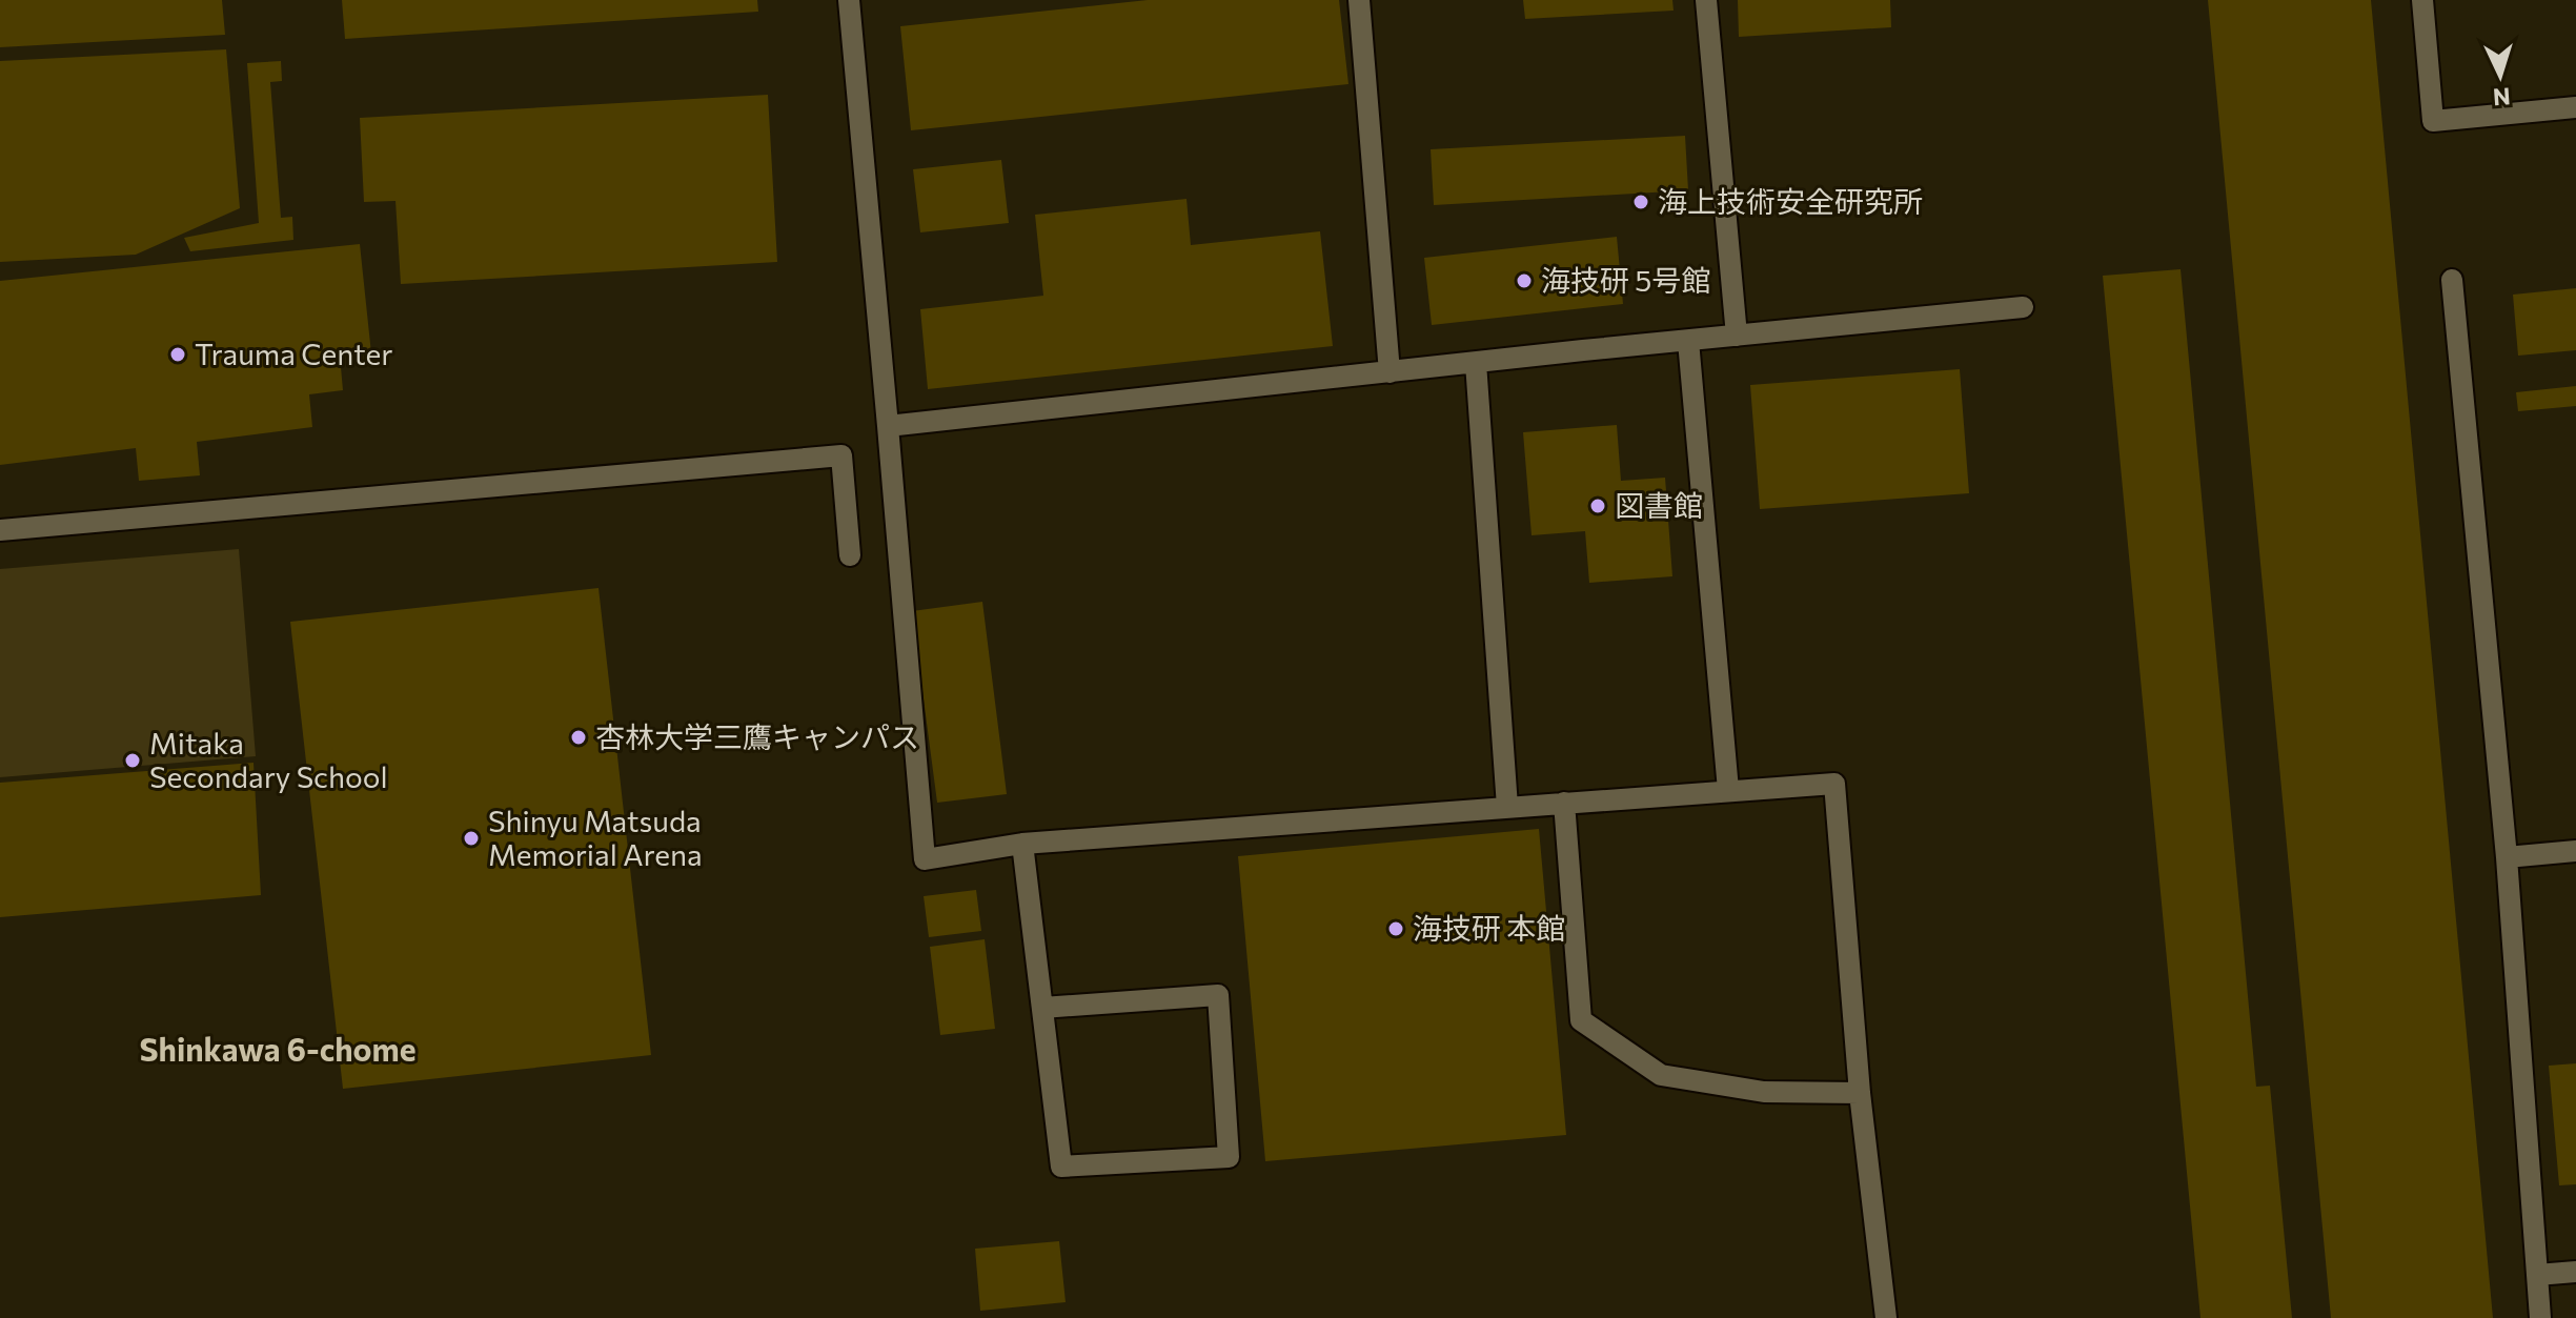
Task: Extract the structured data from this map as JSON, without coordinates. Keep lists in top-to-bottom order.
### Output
{
  "districts": ["Shinkawa 6-chome"],
  "places": [
    "海上技術安全研究所",
    "海技研 5号館",
    "Trauma Center",
    "図書館",
    "杏林大学三鷹キャンパス",
    "Mitaka Secondary School",
    "Shinyu Matsuda Memorial Arena",
    "海技研 本館"
  ],
  "north": "bottom"
}
